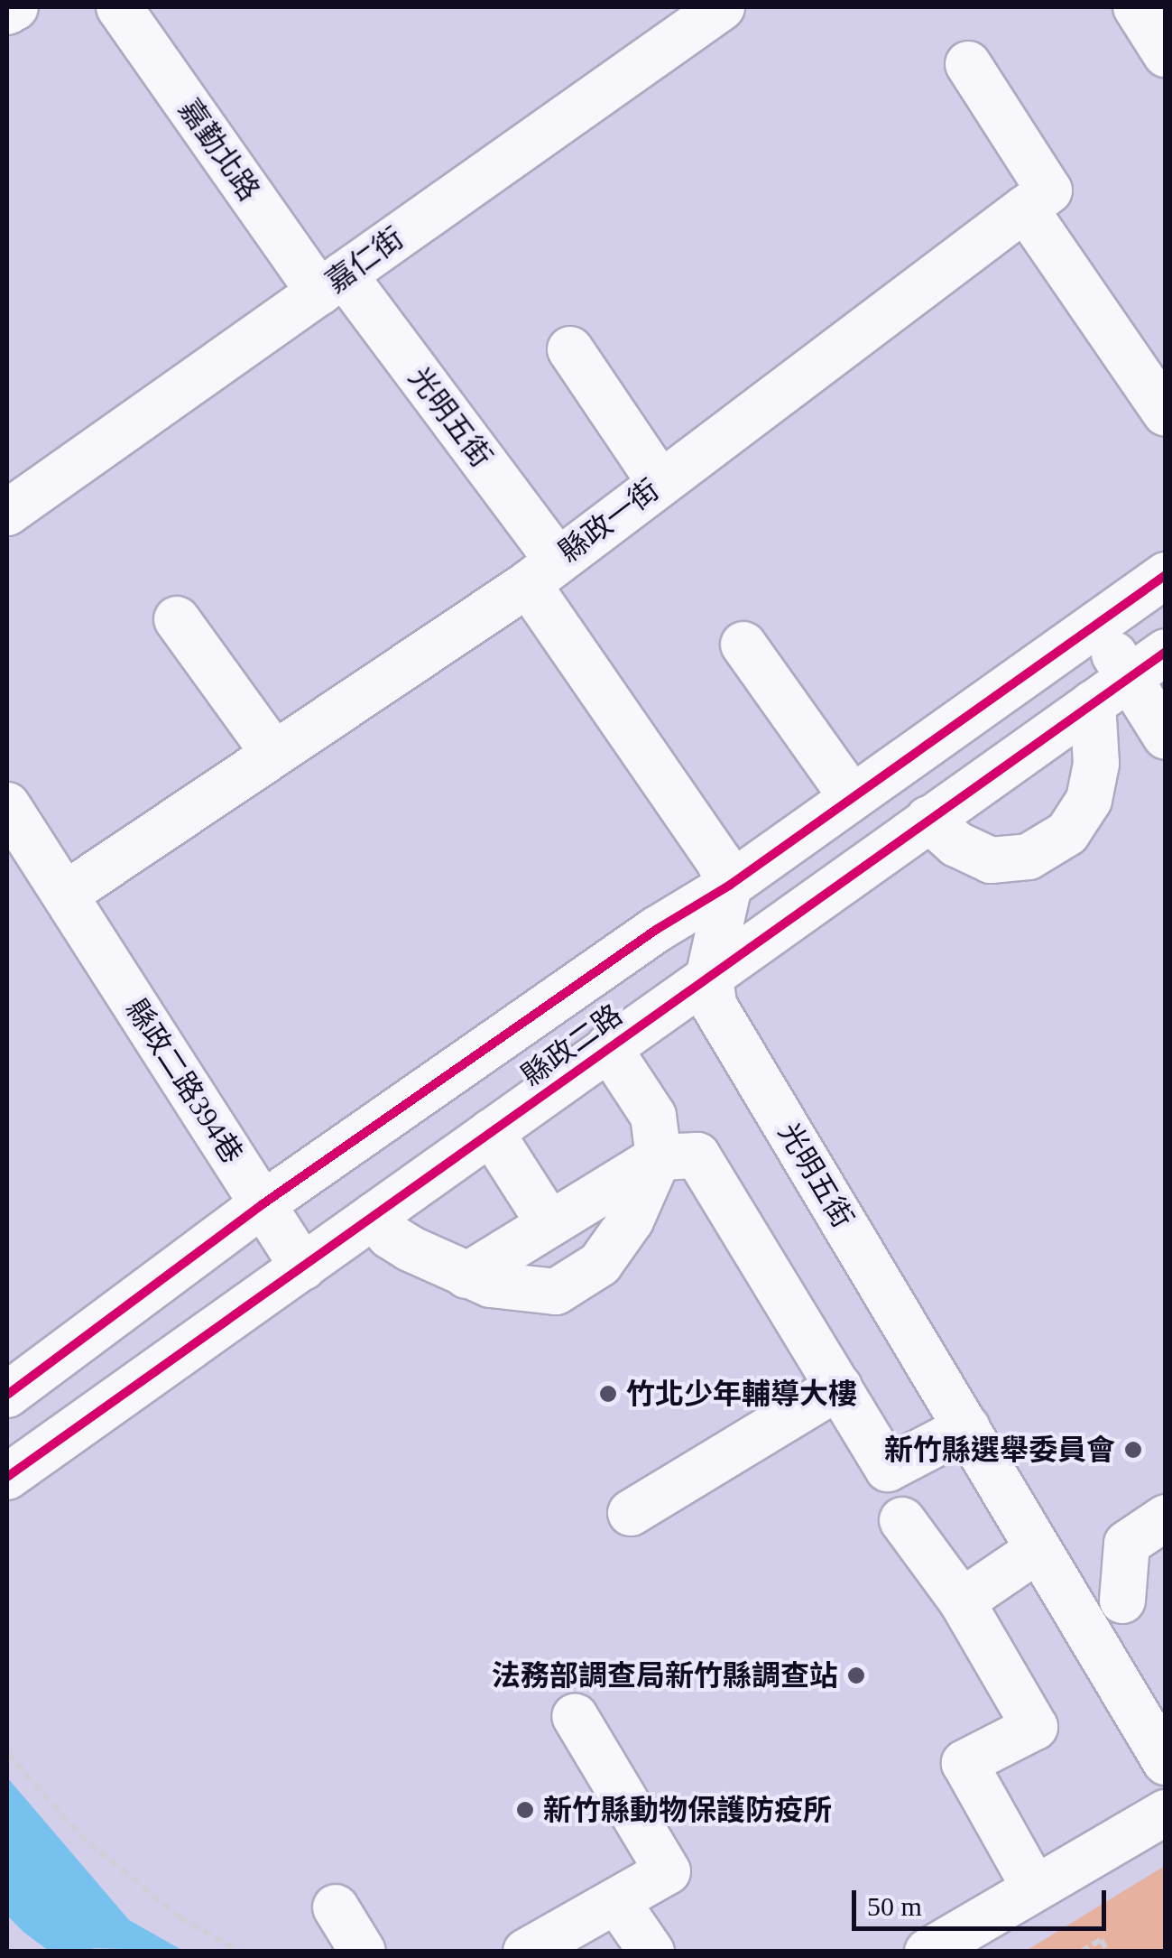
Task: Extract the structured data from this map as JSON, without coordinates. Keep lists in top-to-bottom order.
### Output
{
  "streets": {
    "street": [
      "嘉勤北路",
      "嘉仁街",
      "光明五街",
      "縣政一街",
      "縣政二路",
      "縣政二路394巷"
    ]
  },
  "crossings": [
    ["嘉勤北路", "嘉仁街"],
    ["嘉勤北路", "光明五街"],
    ["嘉仁街", "光明五街"],
    ["光明五街", "縣政一街"],
    ["光明五街", "縣政二路"],
    ["縣政一街", "縣政二路394巷"],
    ["縣政二路", "縣政二路394巷"]
  ],
  "places": [
    "竹北少年輔導大樓",
    "新竹縣選舉委員會",
    "法務部調查局新竹縣調查站",
    "新竹縣動物保護防疫所"
  ],
  "scale_bar": "50 m"
}
